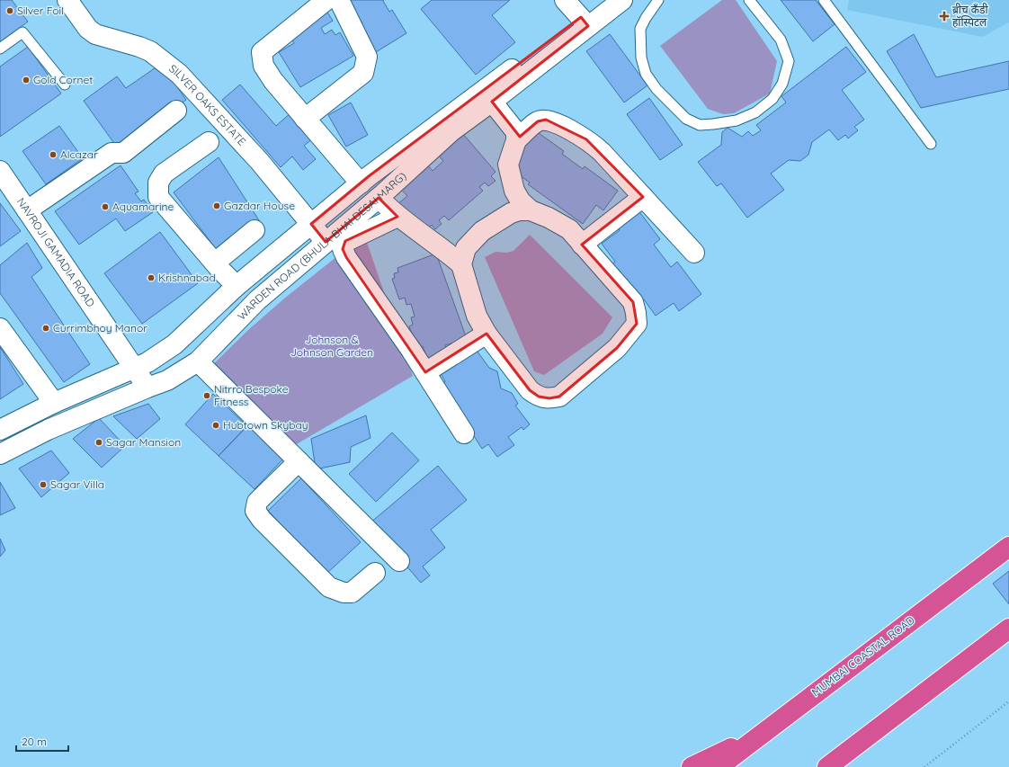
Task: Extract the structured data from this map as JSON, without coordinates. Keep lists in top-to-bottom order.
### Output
{
  "streets": {
    "highway": ["MUMBAI COASTAL ROAD"],
    "street": ["SILVER OAKS ESTATE", "WARDEN ROAD (BHULA BHAI DESAI MARG)", "NAVROJI GAMADIA ROAD"]
  },
  "crossings": [
    ["SILVER OAKS ESTATE", "WARDEN ROAD (BHULA BHAI DESAI MARG)"],
    ["WARDEN ROAD (BHULA BHAI DESAI MARG)", "NAVROJI GAMADIA ROAD"]
  ],
  "parks": ["Johnson & Johnson Garden"],
  "places": {
    "other": [
      "Silver Foil",
      "Gold Cornet",
      "Alcazar",
      "Gazdar House",
      "Aquamarine",
      "Krishnabad",
      "Currimbhoy Manor",
      "Nitrro Bespoke Fitness",
      "Hubtown Skybay",
      "Sagar Mansion",
      "Sagar Villa"
    ],
    "health": ["ब्रीच कँडी हॉस्पिटल"]
  },
  "scale_bar": "20 m"
}
